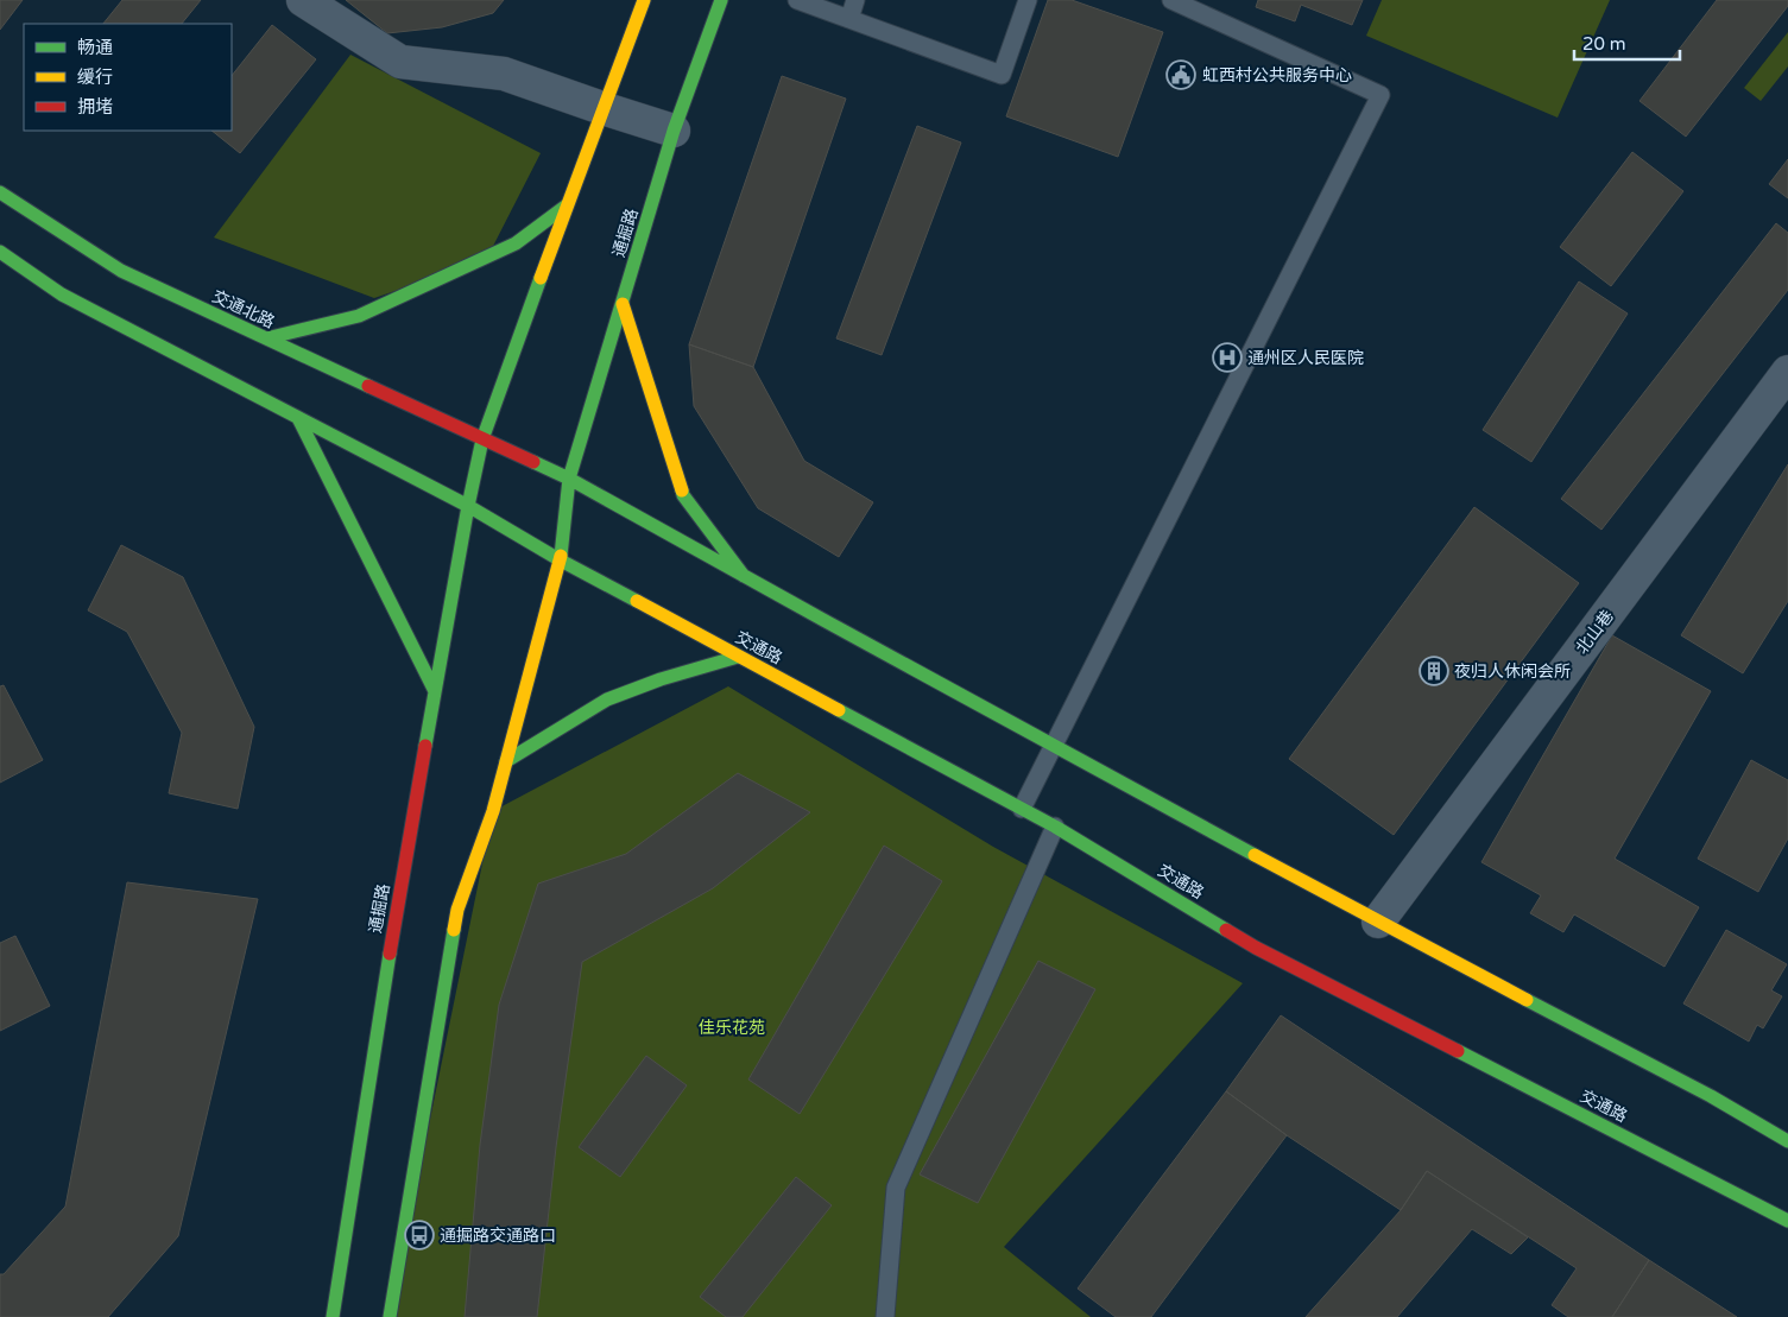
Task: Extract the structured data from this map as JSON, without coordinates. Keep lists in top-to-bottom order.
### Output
{
  "streets": {
    "main road": ["通掘路", "交通北路", "交通路"],
    "street": ["北山巷"]
  },
  "crossings": [
    ["通掘路", "交通北路"],
    ["通掘路", "交通路"]
  ],
  "parks": ["佳乐花苑"],
  "places": {
    "public building": ["虹西村公共服务中心"],
    "hospital": ["通州区人民医院"],
    "building": ["夜归人休闲会所"],
    "bus stop": ["通掘路交通路口"]
  },
  "legend": ["畅通", "缓行", "拥堵"],
  "scale_bar": "20 m"
}
